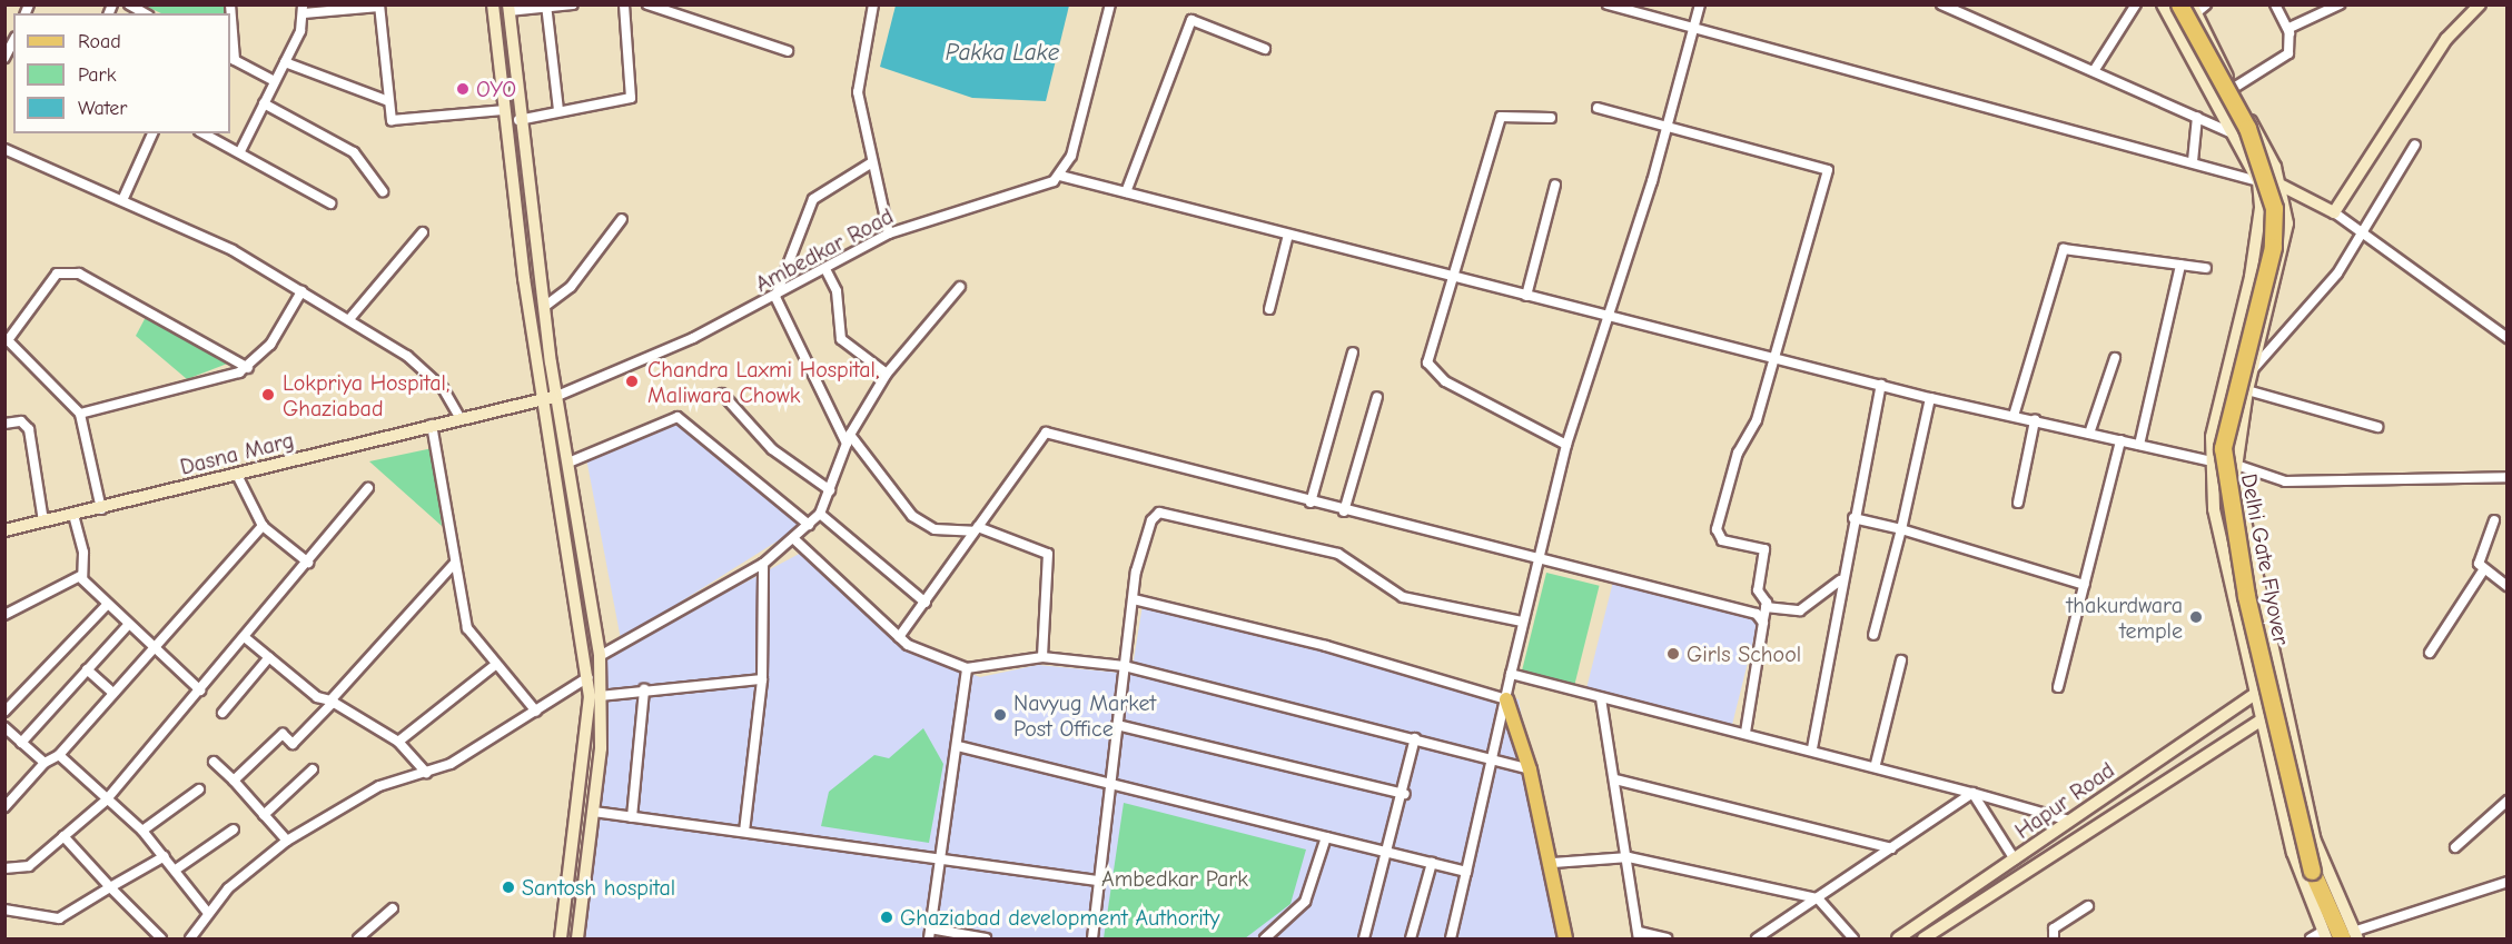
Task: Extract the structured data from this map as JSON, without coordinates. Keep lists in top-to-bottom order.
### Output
{
  "streets": {
    "highway": ["Delhi Gate Flyover"],
    "main road": ["Dasna Marg", "Hapur Road"],
    "street": ["Ambedkar Road"]
  },
  "crossings": [
    ["Ambedkar Road", "Dasna Marg"],
    ["Delhi Gate Flyover", "Hapur Road"]
  ],
  "water": ["Pakka Lake"],
  "parks": ["Ambedkar Park"],
  "places": [
    "OYO",
    "Chandra Laxmi Hospital, Maliwara Chowk",
    "Lokpriya Hospital, Ghaziabad",
    "thakurdwara temple",
    "Girls School",
    "Navyug Market Post Office",
    "Santosh hospital",
    "Ghaziabad development Authority"
  ],
  "legend": ["Road", "Park", "Water"]
}
